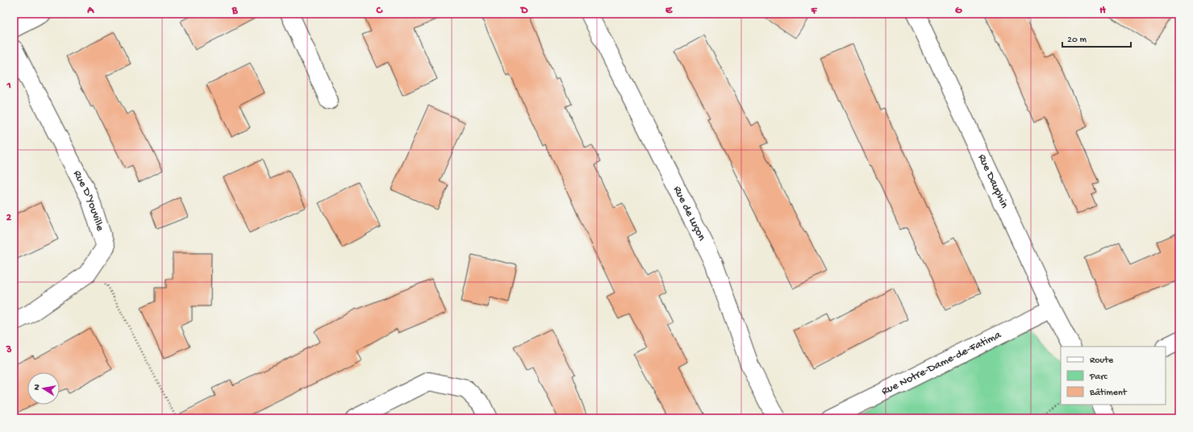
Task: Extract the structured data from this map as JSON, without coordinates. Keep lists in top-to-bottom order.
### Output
{
  "streets": {
    "street": [
      "Rue Dauphin",
      "Rue D'Youville",
      "Rue de Luçon",
      "Rue Notre-Dame-de-Fatima"
    ]
  },
  "crossings": [
    ["Rue Dauphin", "Rue Notre-Dame-de-Fatima"]
  ],
  "legend": ["Route", "Parc", "Bâtiment"],
  "scale_bar": "20 m",
  "north": "left",
  "grid": {
    "columns": [
      "A",
      "B",
      "C",
      "D",
      "E",
      "F",
      "G",
      "H"
    ],
    "rows": ["1", "2", "3"]
  }
}
